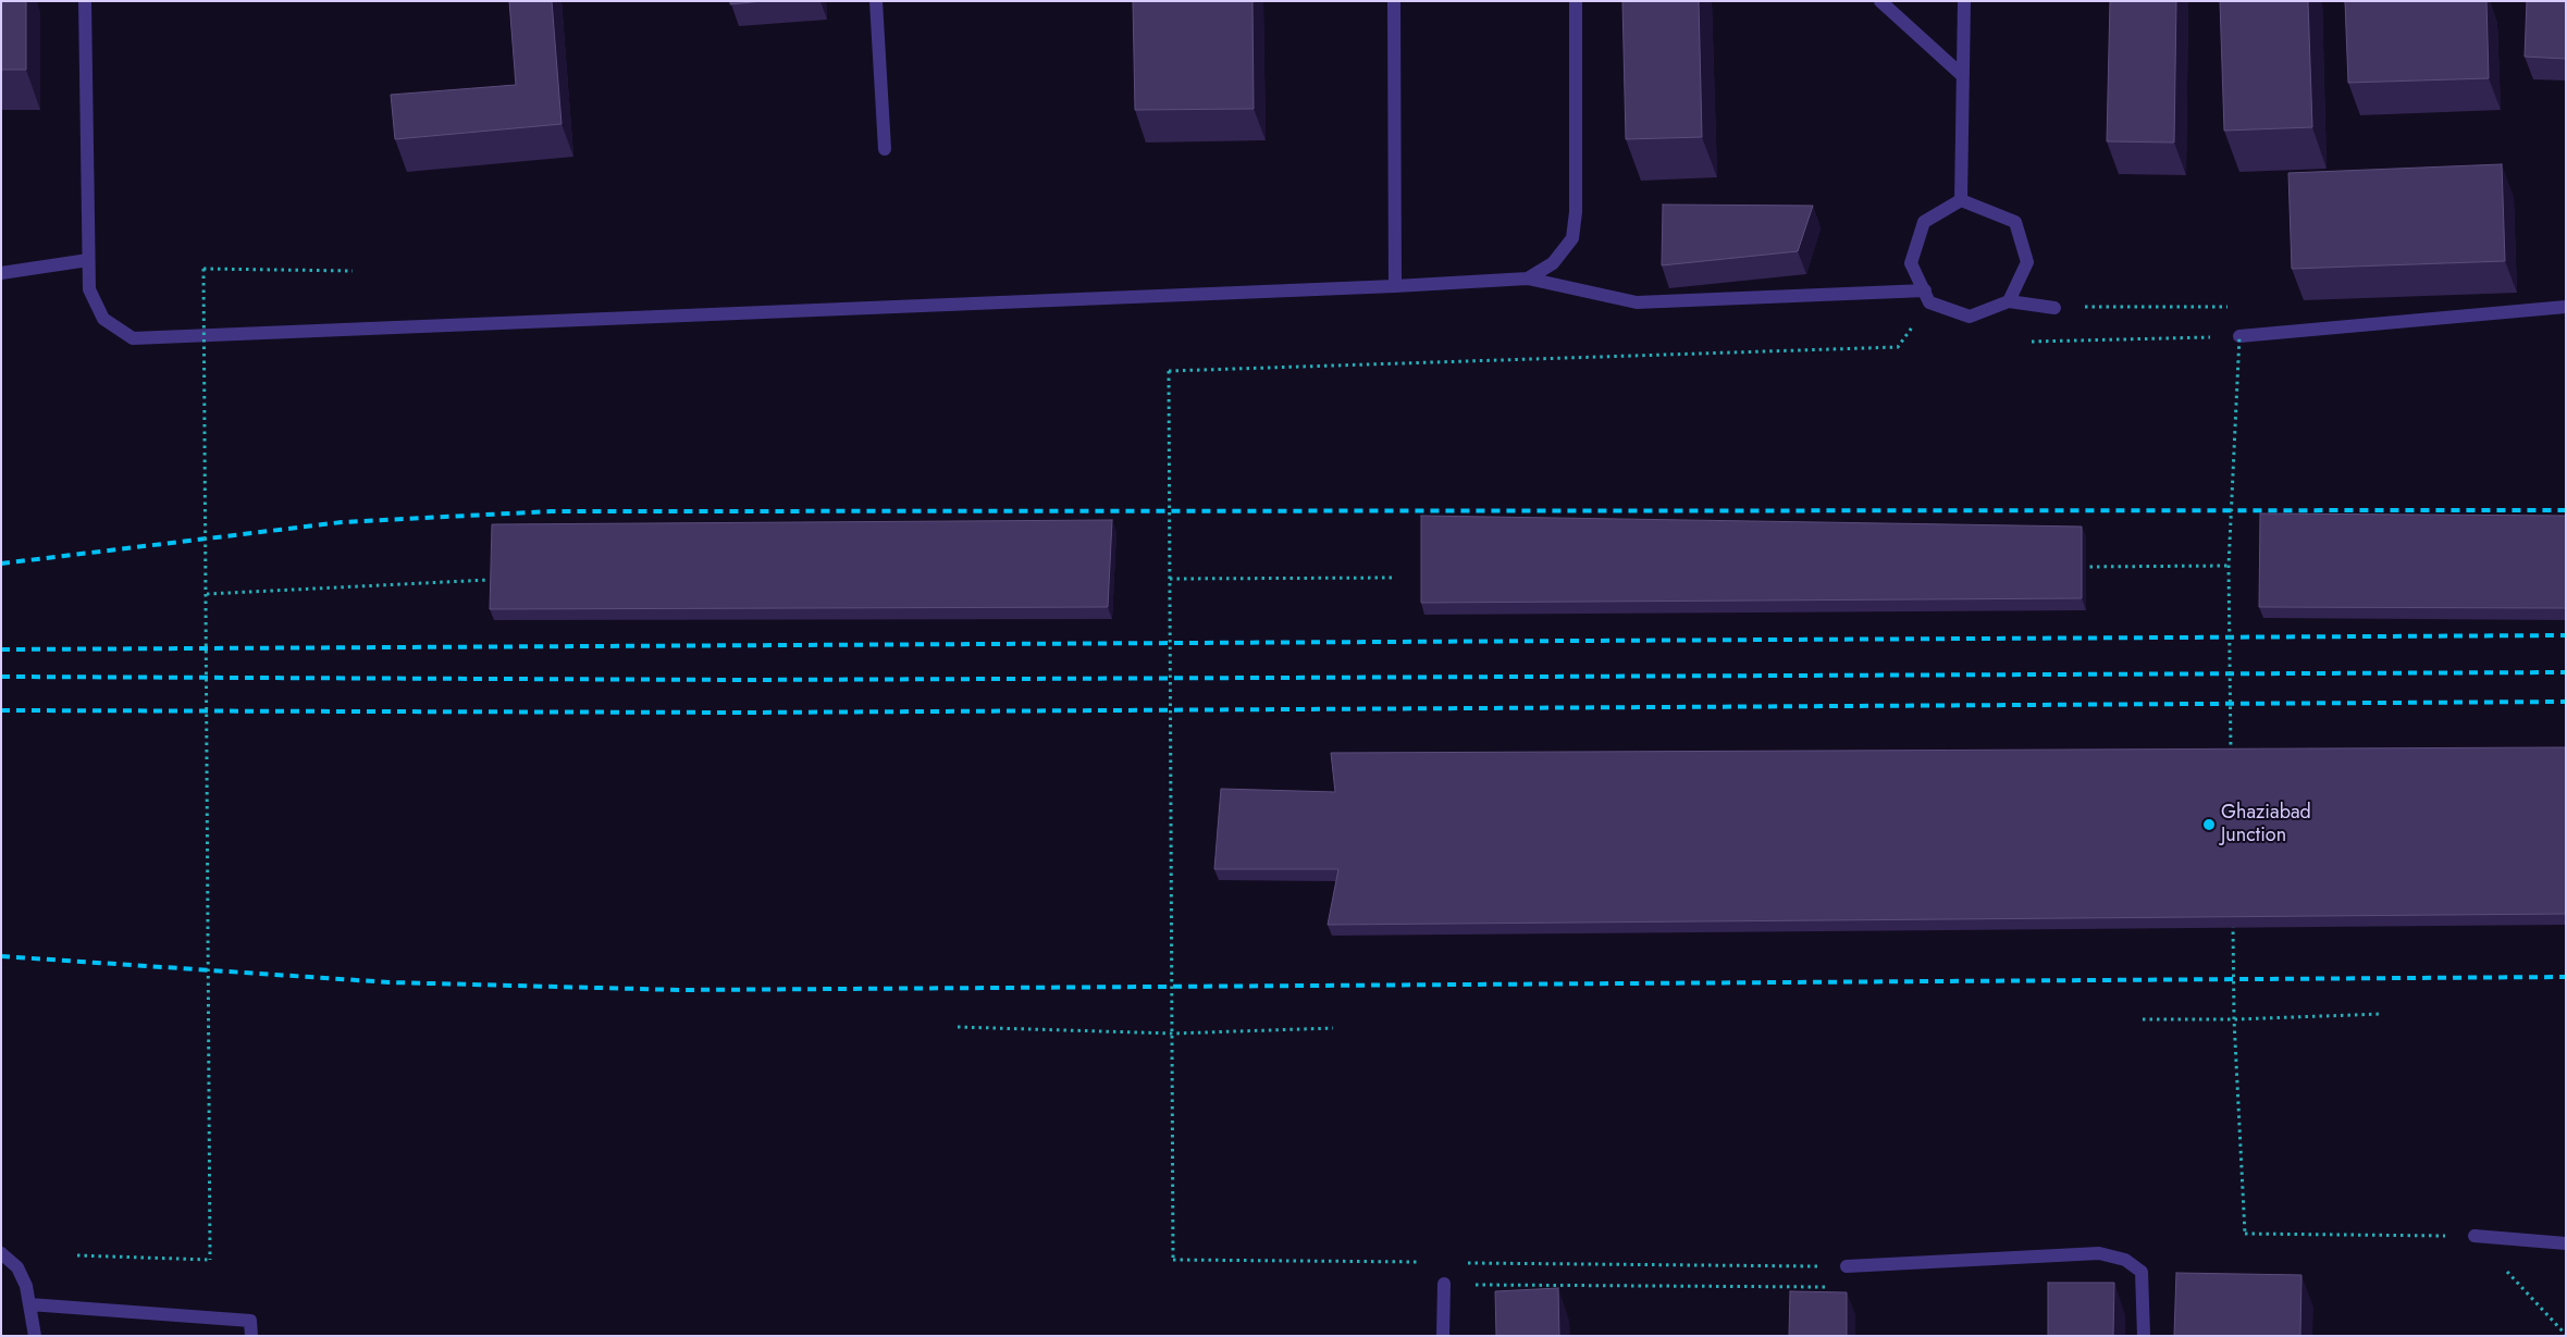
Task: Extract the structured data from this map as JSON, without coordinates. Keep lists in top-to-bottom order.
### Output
{
  "places": ["Ghaziabad Junction"]
}
